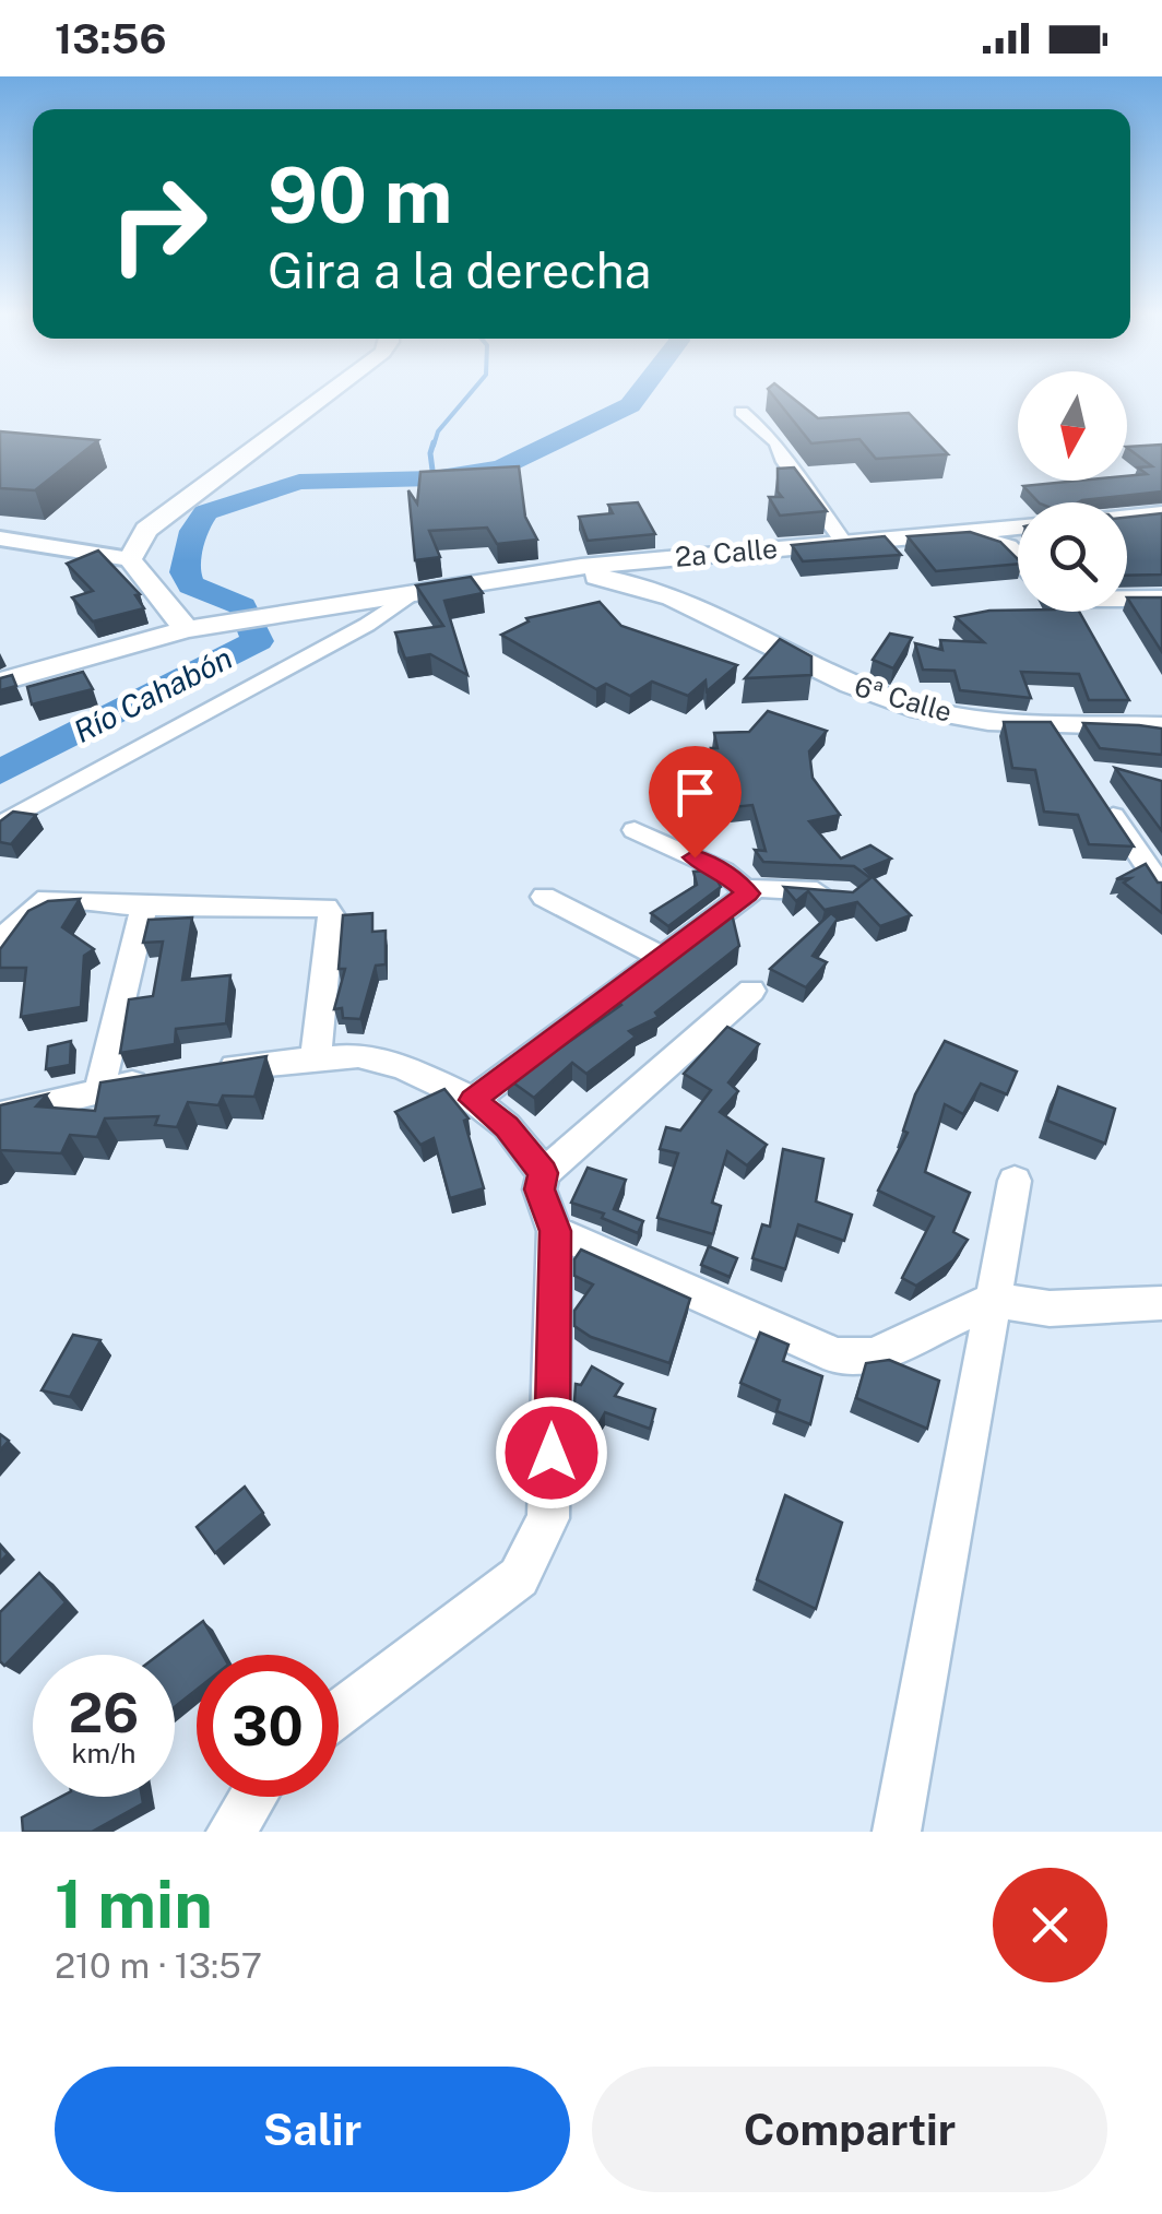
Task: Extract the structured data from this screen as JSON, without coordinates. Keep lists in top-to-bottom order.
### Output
{
  "streets": {
    "main road": ["2a Calle", "6ª Calle"]
  },
  "crossings": [
    ["2a Calle", "6ª Calle"]
  ],
  "water": ["Río Cahabón"],
  "north": "bottom",
  "page": {
    "status": "13:56",
    "turn": ["90 m", "Gira a la derecha"],
    "speed": "26 km/h",
    "limit": "30",
    "heading": ["1 min", "210 m · 13:57"],
    "buttons": ["Salir", "Compartir"]
  }
}
